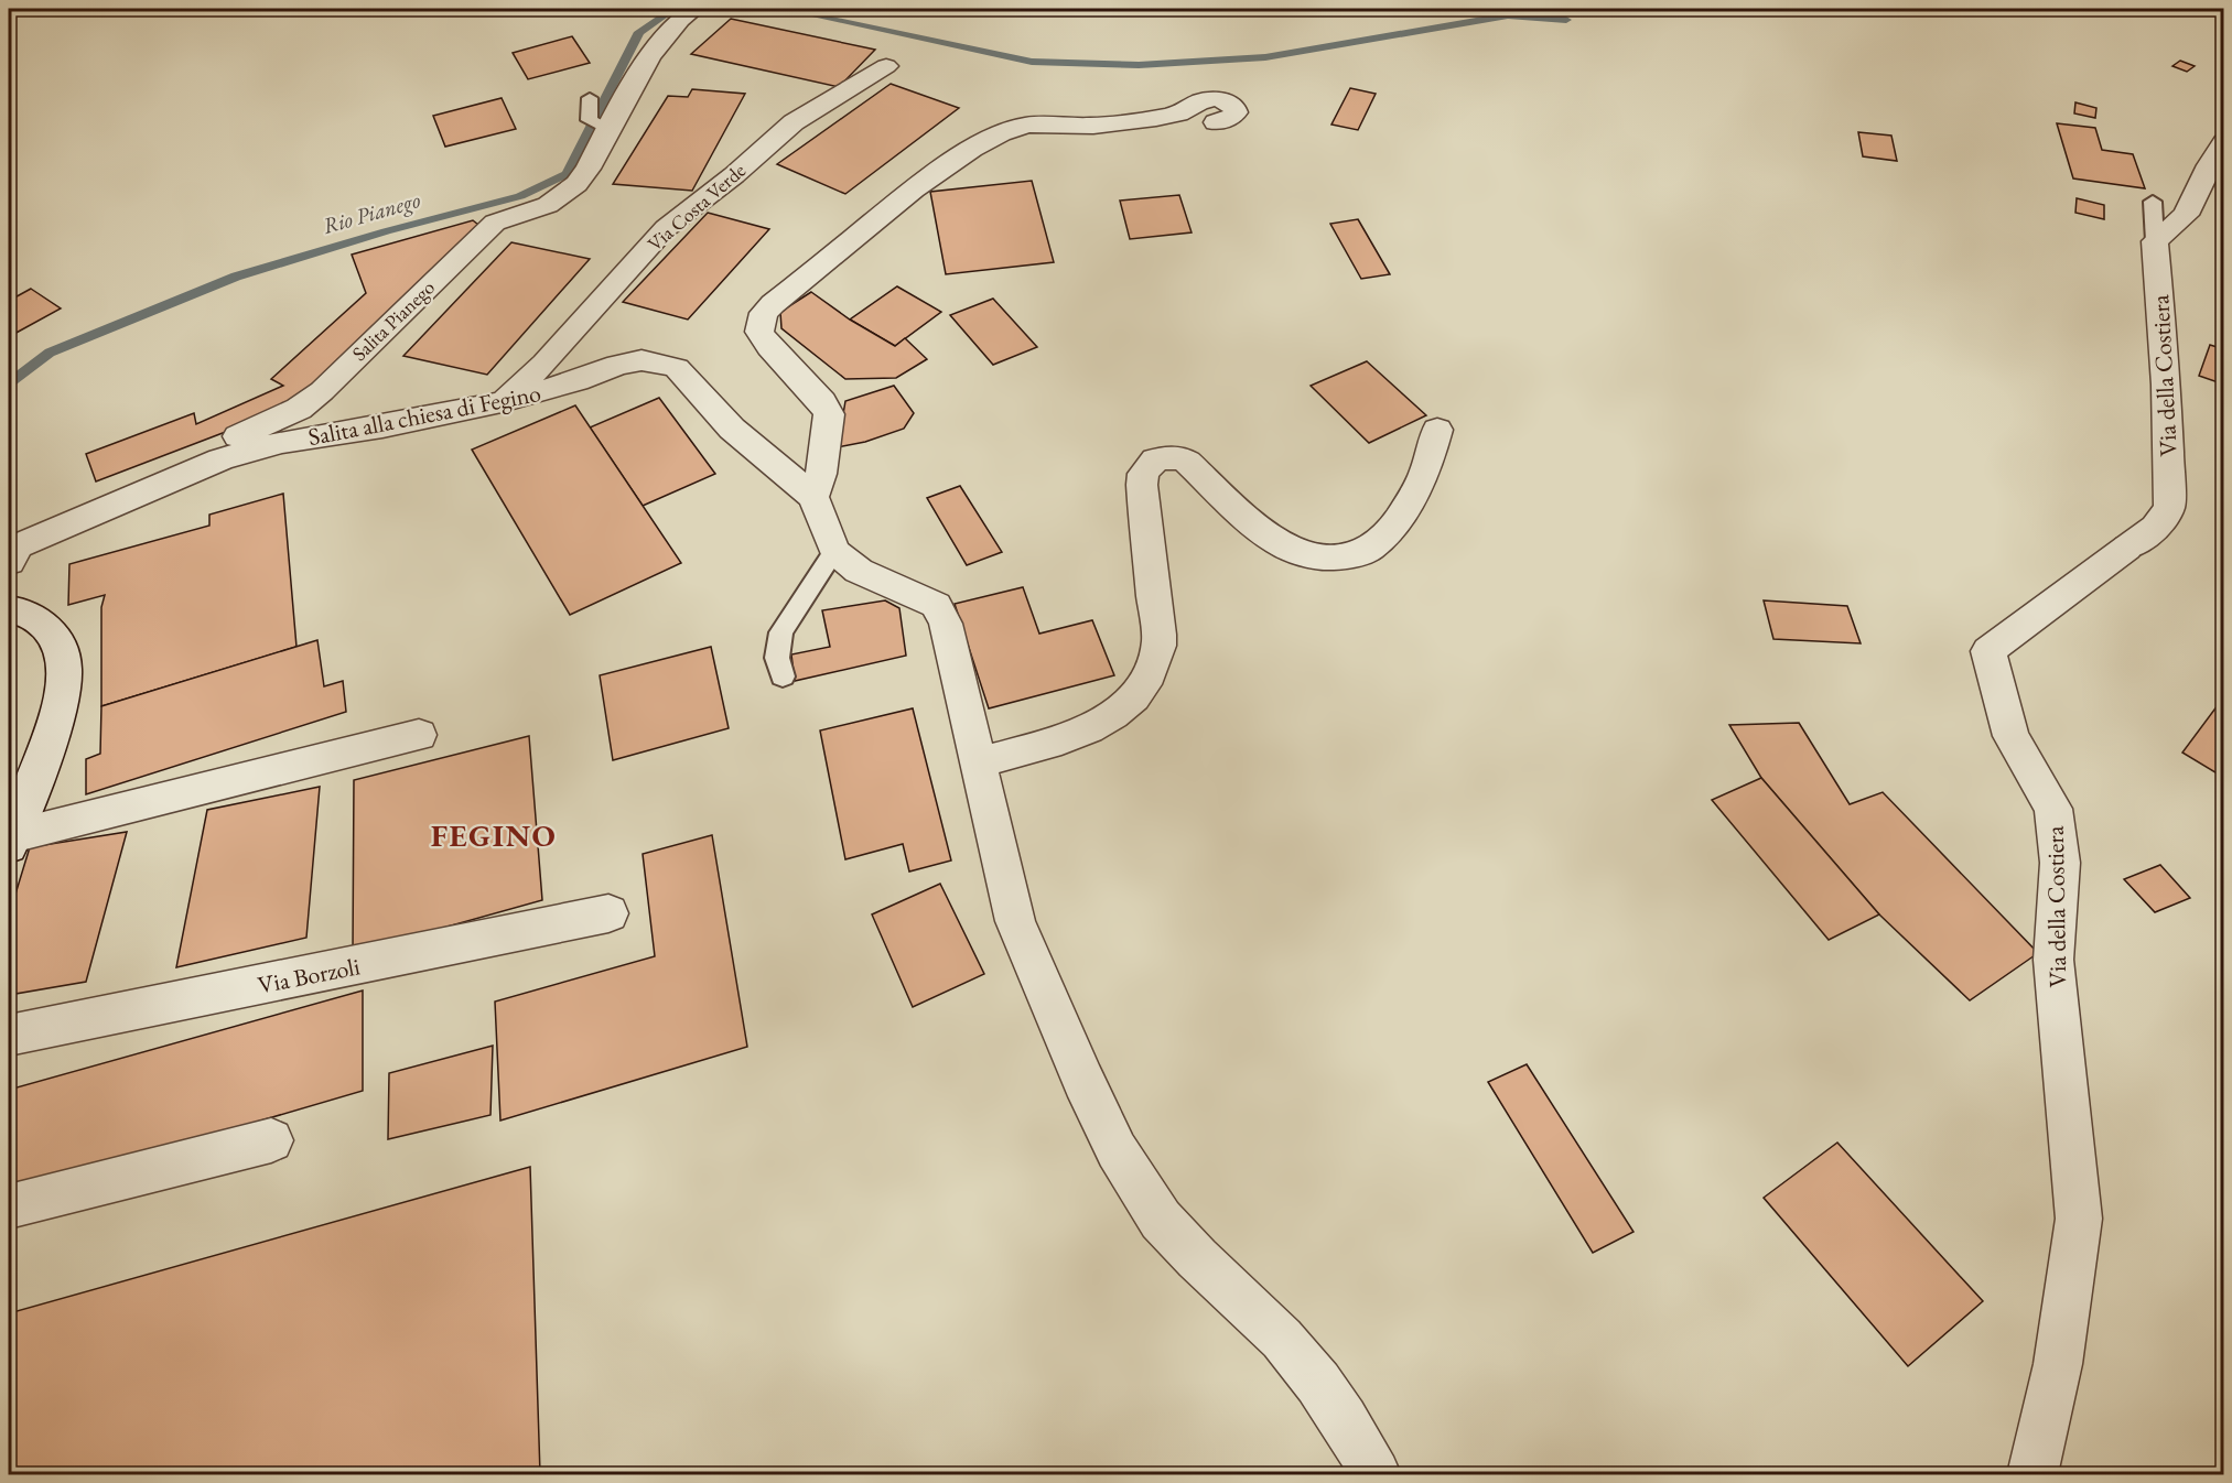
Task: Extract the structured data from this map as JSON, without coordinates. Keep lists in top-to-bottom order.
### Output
{
  "streets": {
    "street": [
      "Via Costa Verde",
      "Salita Pianego",
      "Via della Costiera",
      "Salita alla chiesa di Fegino",
      "Via Borzoli"
    ]
  },
  "crossings": [
    ["Via Costa Verde", "Salita alla chiesa di Fegino"],
    ["Salita Pianego", "Salita alla chiesa di Fegino"]
  ],
  "districts": ["FEGINO"],
  "water": ["Rio Pianego"]
}
